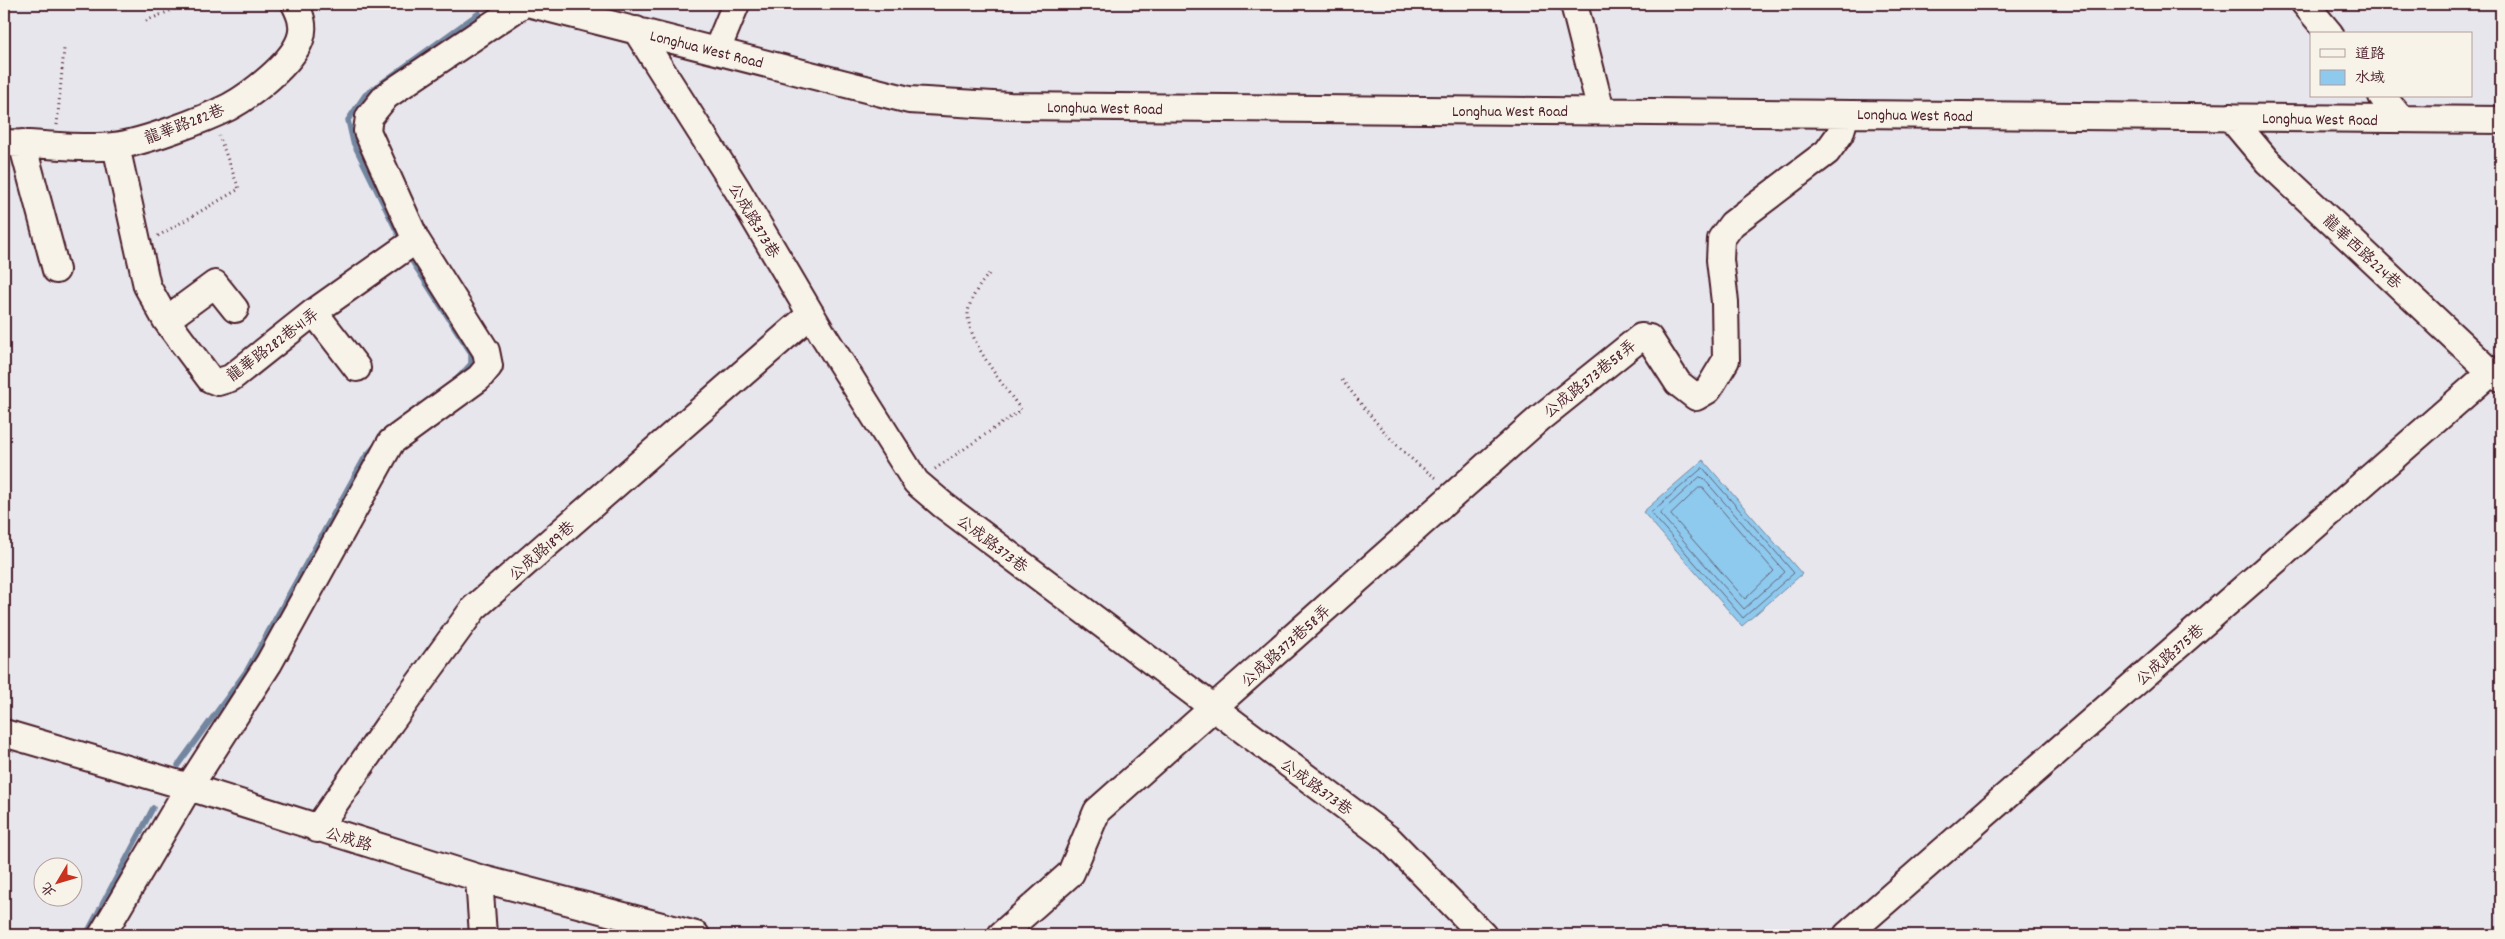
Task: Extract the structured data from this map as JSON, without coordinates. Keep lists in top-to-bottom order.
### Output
{
  "streets": {
    "street": [
      "Longhua West Road",
      "龍華路282巷",
      "公成路373巷",
      "龍華西路224巷",
      "龍華路282巷41弄",
      "公成路373巷58弄",
      "公成路189巷",
      "公成路375巷",
      "公成路"
    ]
  },
  "crossings": [
    ["Longhua West Road", "公成路373巷"],
    ["Longhua West Road", "龍華西路224巷"],
    ["Longhua West Road", "公成路373巷58弄"],
    ["龍華路282巷", "龍華路282巷41弄"],
    ["公成路373巷", "公成路373巷58弄"],
    ["公成路373巷", "公成路189巷"],
    ["龍華西路224巷", "公成路375巷"],
    ["公成路189巷", "公成路"]
  ],
  "legend": ["道路", "水域"],
  "north": "bottom left"
}
